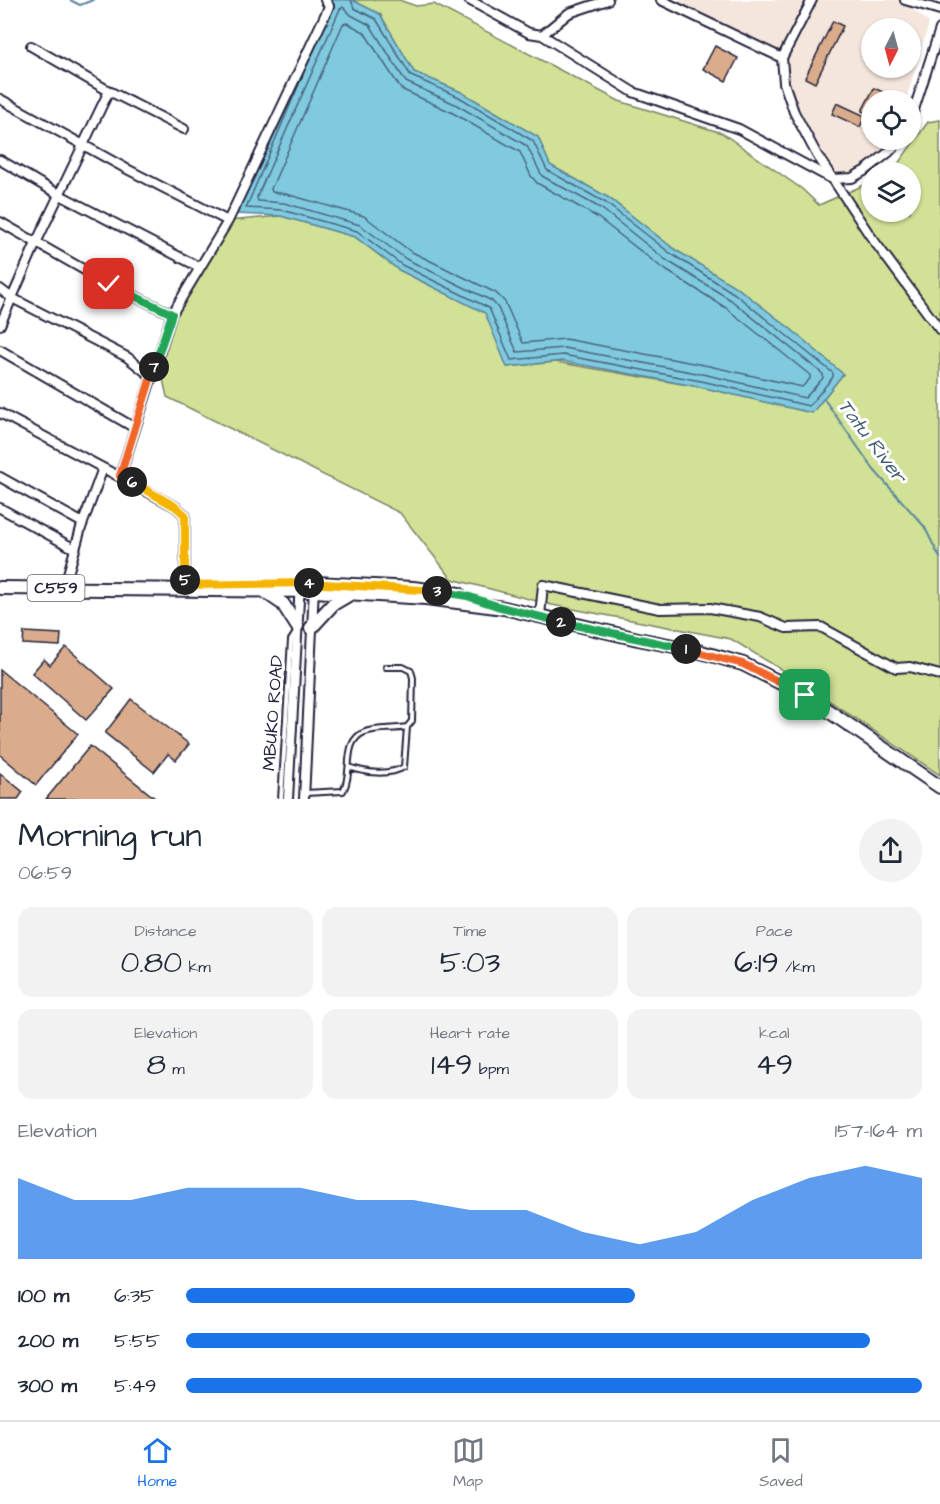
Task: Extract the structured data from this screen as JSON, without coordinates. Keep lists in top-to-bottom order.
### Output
{
  "streets": {
    "main road": ["C559"],
    "lane": ["MBUKO ROAD"]
  },
  "water": ["Tatu River"],
  "north": "bottom",
  "page": {
    "pins": [
      "7",
      "6",
      "5",
      "4",
      "3",
      "2",
      "1"
    ],
    "heading": ["Morning run", "06:59"],
    "stats": [
      ["Distance", "0.80 km"],
      ["Time", "5:03"],
      ["Pace", "6:19 /km"],
      ["Elevation", "8 m"],
      ["Heart rate", "149 bpm"],
      ["kcal", "49"]
    ],
    "chart": ["Elevation", "157–164 m"],
    "list": [
      {
        "name": "100 m",
        "note": "6:35"
      },
      {
        "name": "200 m",
        "note": "5:55"
      },
      {
        "name": "300 m",
        "note": "5:49"
      }
    ],
    "tabs": ["Home", "Map", "Saved"]
  }
}
